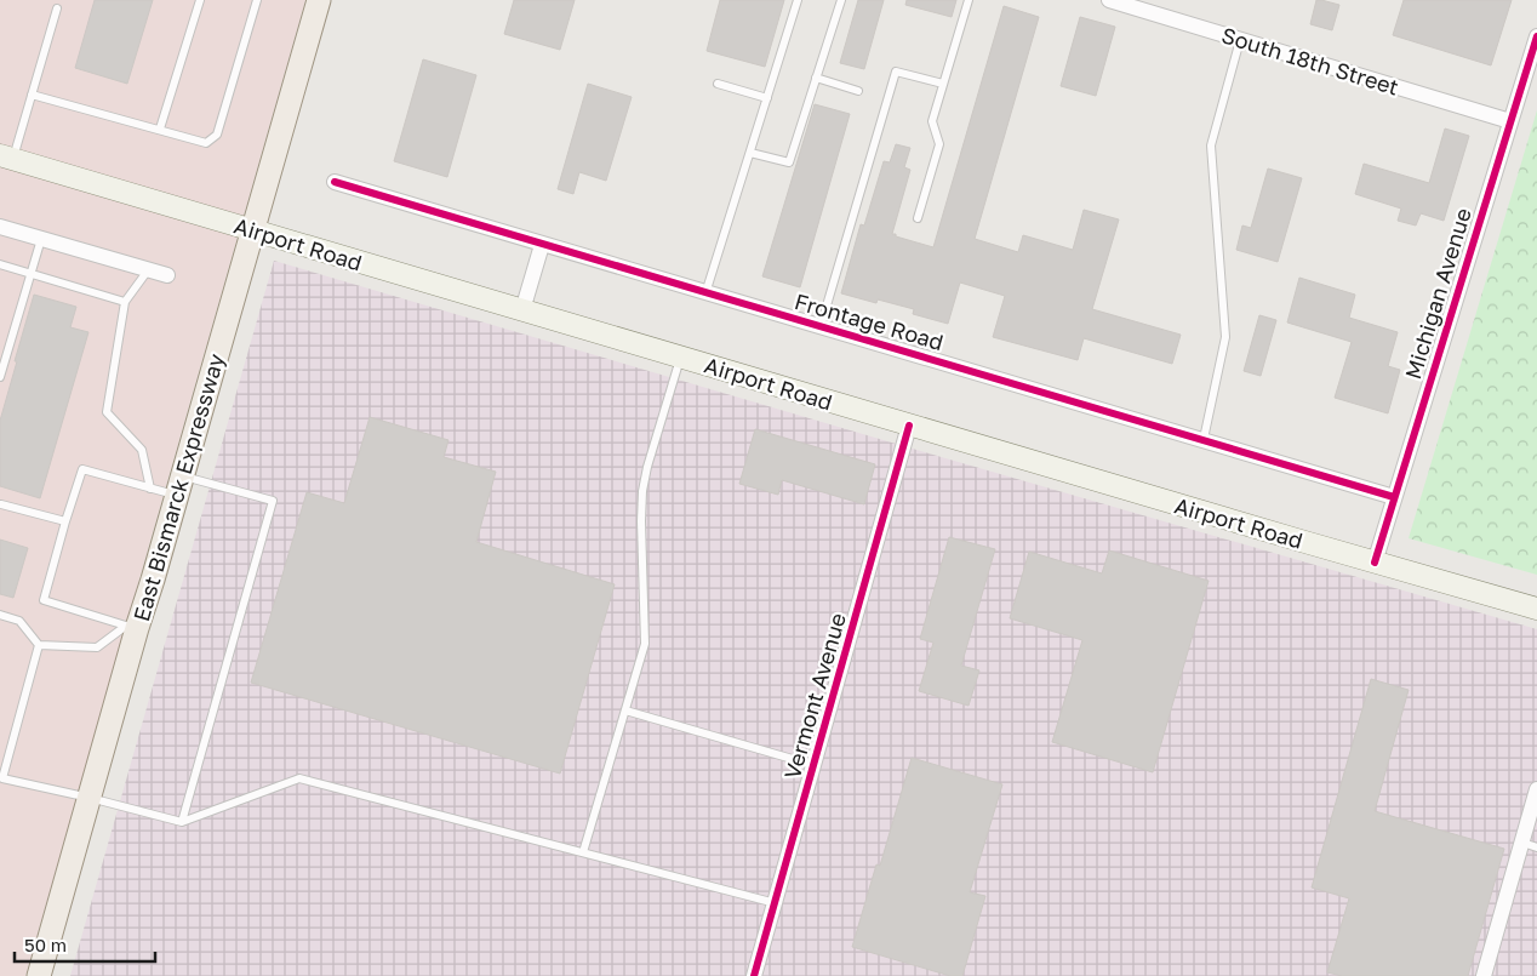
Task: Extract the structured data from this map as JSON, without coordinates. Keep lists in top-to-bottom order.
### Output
{
  "streets": {
    "main road": ["Airport Road", "East Bismarck Expressway"],
    "street": [
      "South 18th Street",
      "Michigan Avenue",
      "Frontage Road",
      "Vermont Avenue"
    ]
  },
  "crossings": [
    ["South 18th Street", "Michigan Avenue"],
    ["Airport Road", "Michigan Avenue"],
    ["Airport Road", "East Bismarck Expressway"],
    ["Airport Road", "Vermont Avenue"],
    ["Michigan Avenue", "Frontage Road"]
  ],
  "scale_bar": "50 m"
}
